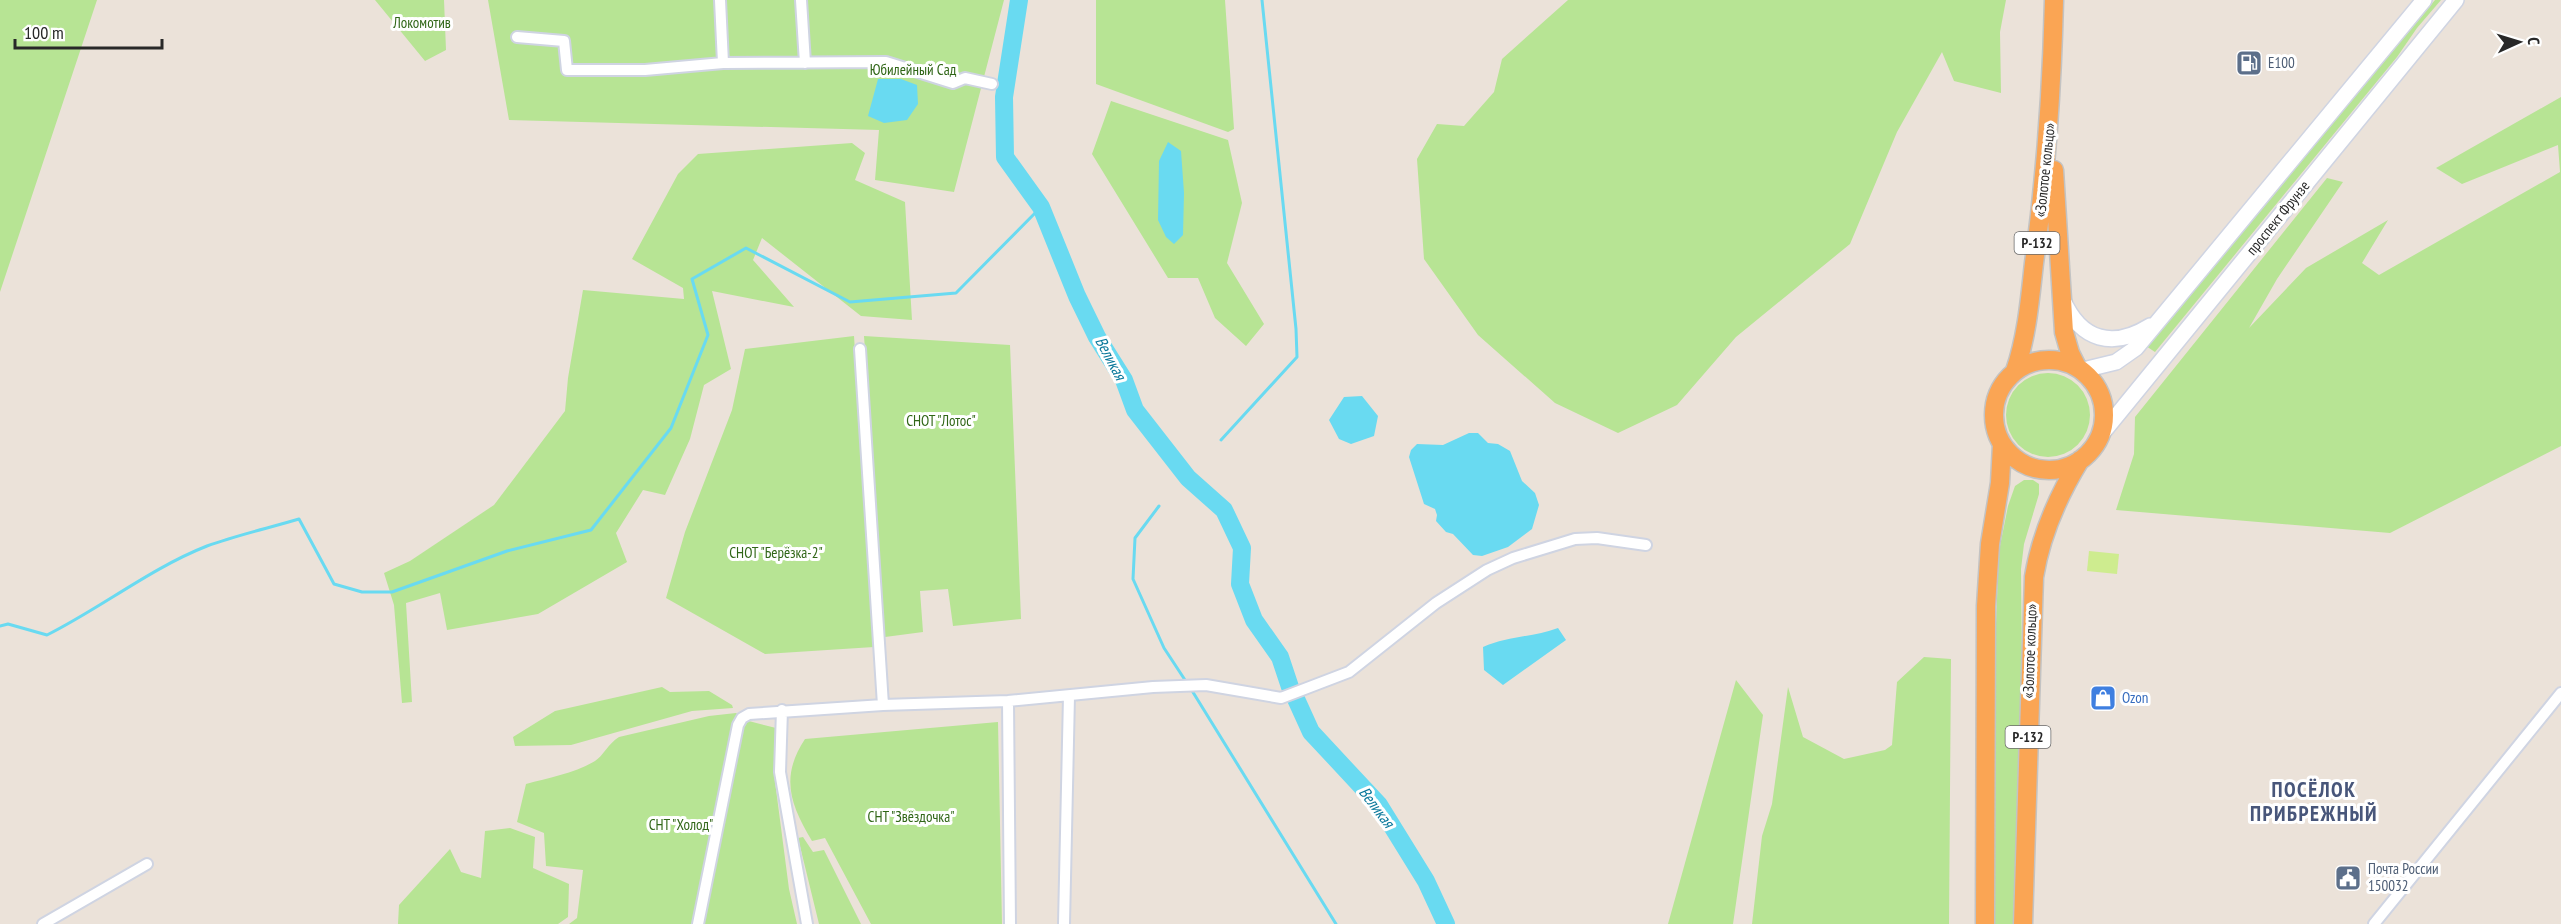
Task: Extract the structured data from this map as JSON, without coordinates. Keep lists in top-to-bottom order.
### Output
{
  "streets": {
    "highway": ["«Золотое кольцо»", "Р-132"],
    "main road": ["проспект Фрунзе"]
  },
  "crossings": [
    ["«Золотое кольцо»", "проспект Фрунзе"],
    ["«Золотое кольцо»", "Р-132"]
  ],
  "districts": ["ПОСЁЛОК ПРИБРЕЖНЫЙ"],
  "water": ["Великая"],
  "parks": [
    "Локомотив",
    "Юбилейный Сад",
    "СНОТ \"Лотос\"",
    "СНОТ \"Берёзка-2\"",
    "СНТ \"Звёздочка\"",
    "СНТ \"Холод\""
  ],
  "places": {
    "fuel station": ["E100"],
    "shop": ["Ozon"],
    "public building": ["Почта России 150032"]
  },
  "scale_bar": "100 m",
  "north": "right"
}
